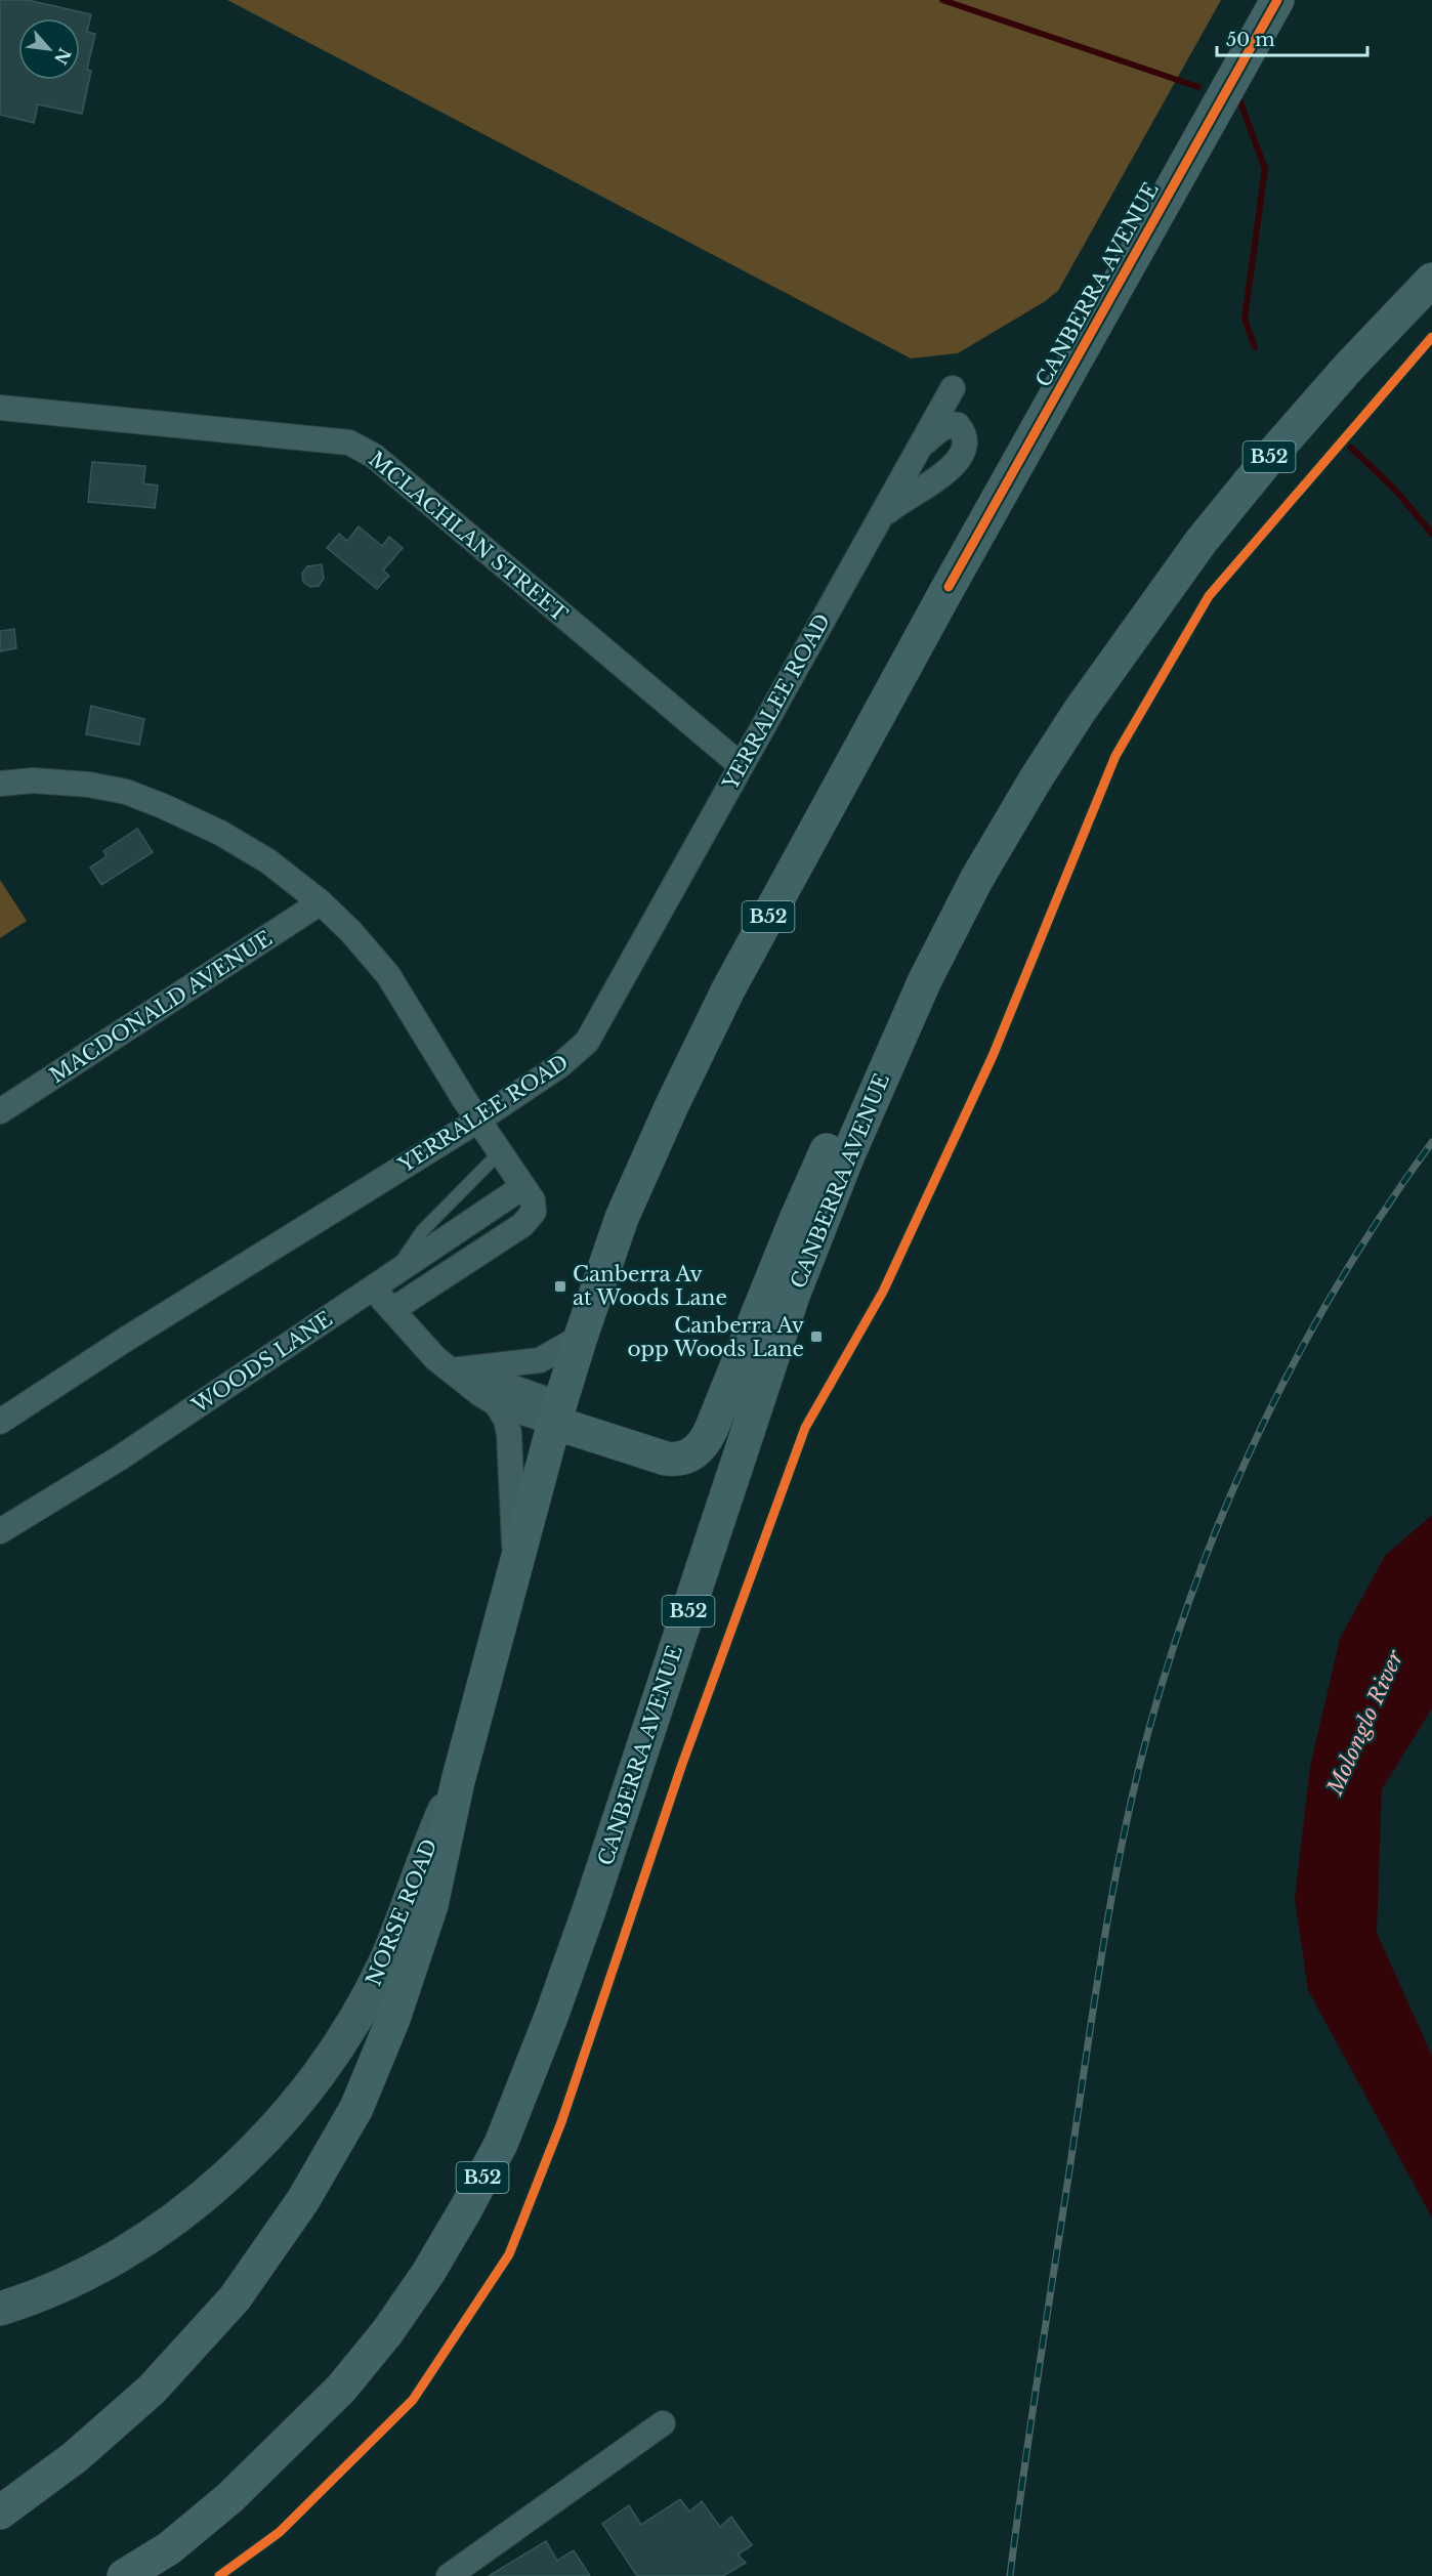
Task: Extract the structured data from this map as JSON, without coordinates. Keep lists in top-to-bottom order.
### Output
{
  "streets": {
    "highway": ["CANBERRA AVENUE", "B52"],
    "main road": ["NORSE ROAD"],
    "street": [
      "MCLACHLAN STREET",
      "YERRALEE ROAD",
      "MACDONALD AVENUE",
      "WOODS LANE"
    ]
  },
  "crossings": [
    ["CANBERRA AVENUE", "NORSE ROAD"],
    ["MCLACHLAN STREET", "YERRALEE ROAD"]
  ],
  "water": ["Molonglo River"],
  "places": {
    "transit": ["Canberra Av at Woods Lane", "Canberra Av opp Woods Lane"]
  },
  "scale_bar": "50 m",
  "north": "bottom right"
}
